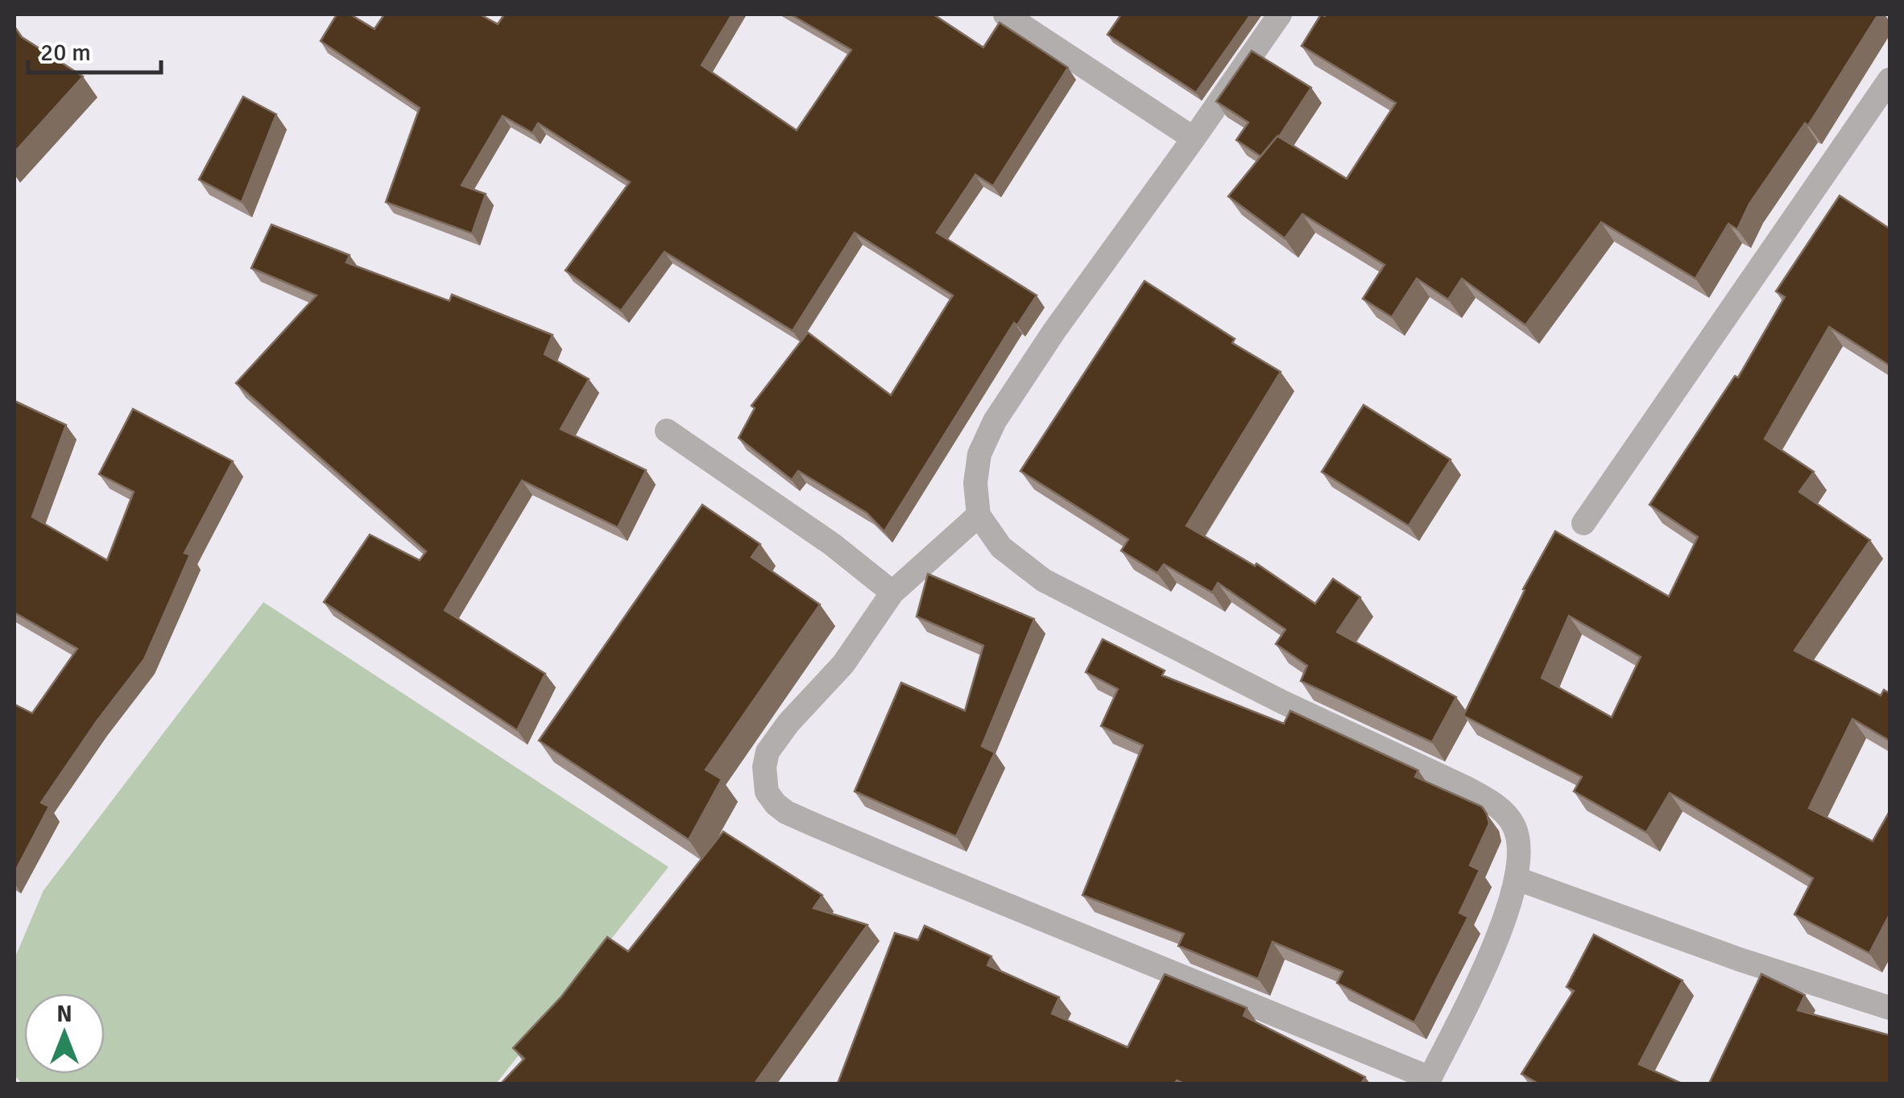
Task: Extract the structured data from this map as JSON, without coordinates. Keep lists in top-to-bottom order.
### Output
{
  "scale_bar": "20 m",
  "north": "top"
}
